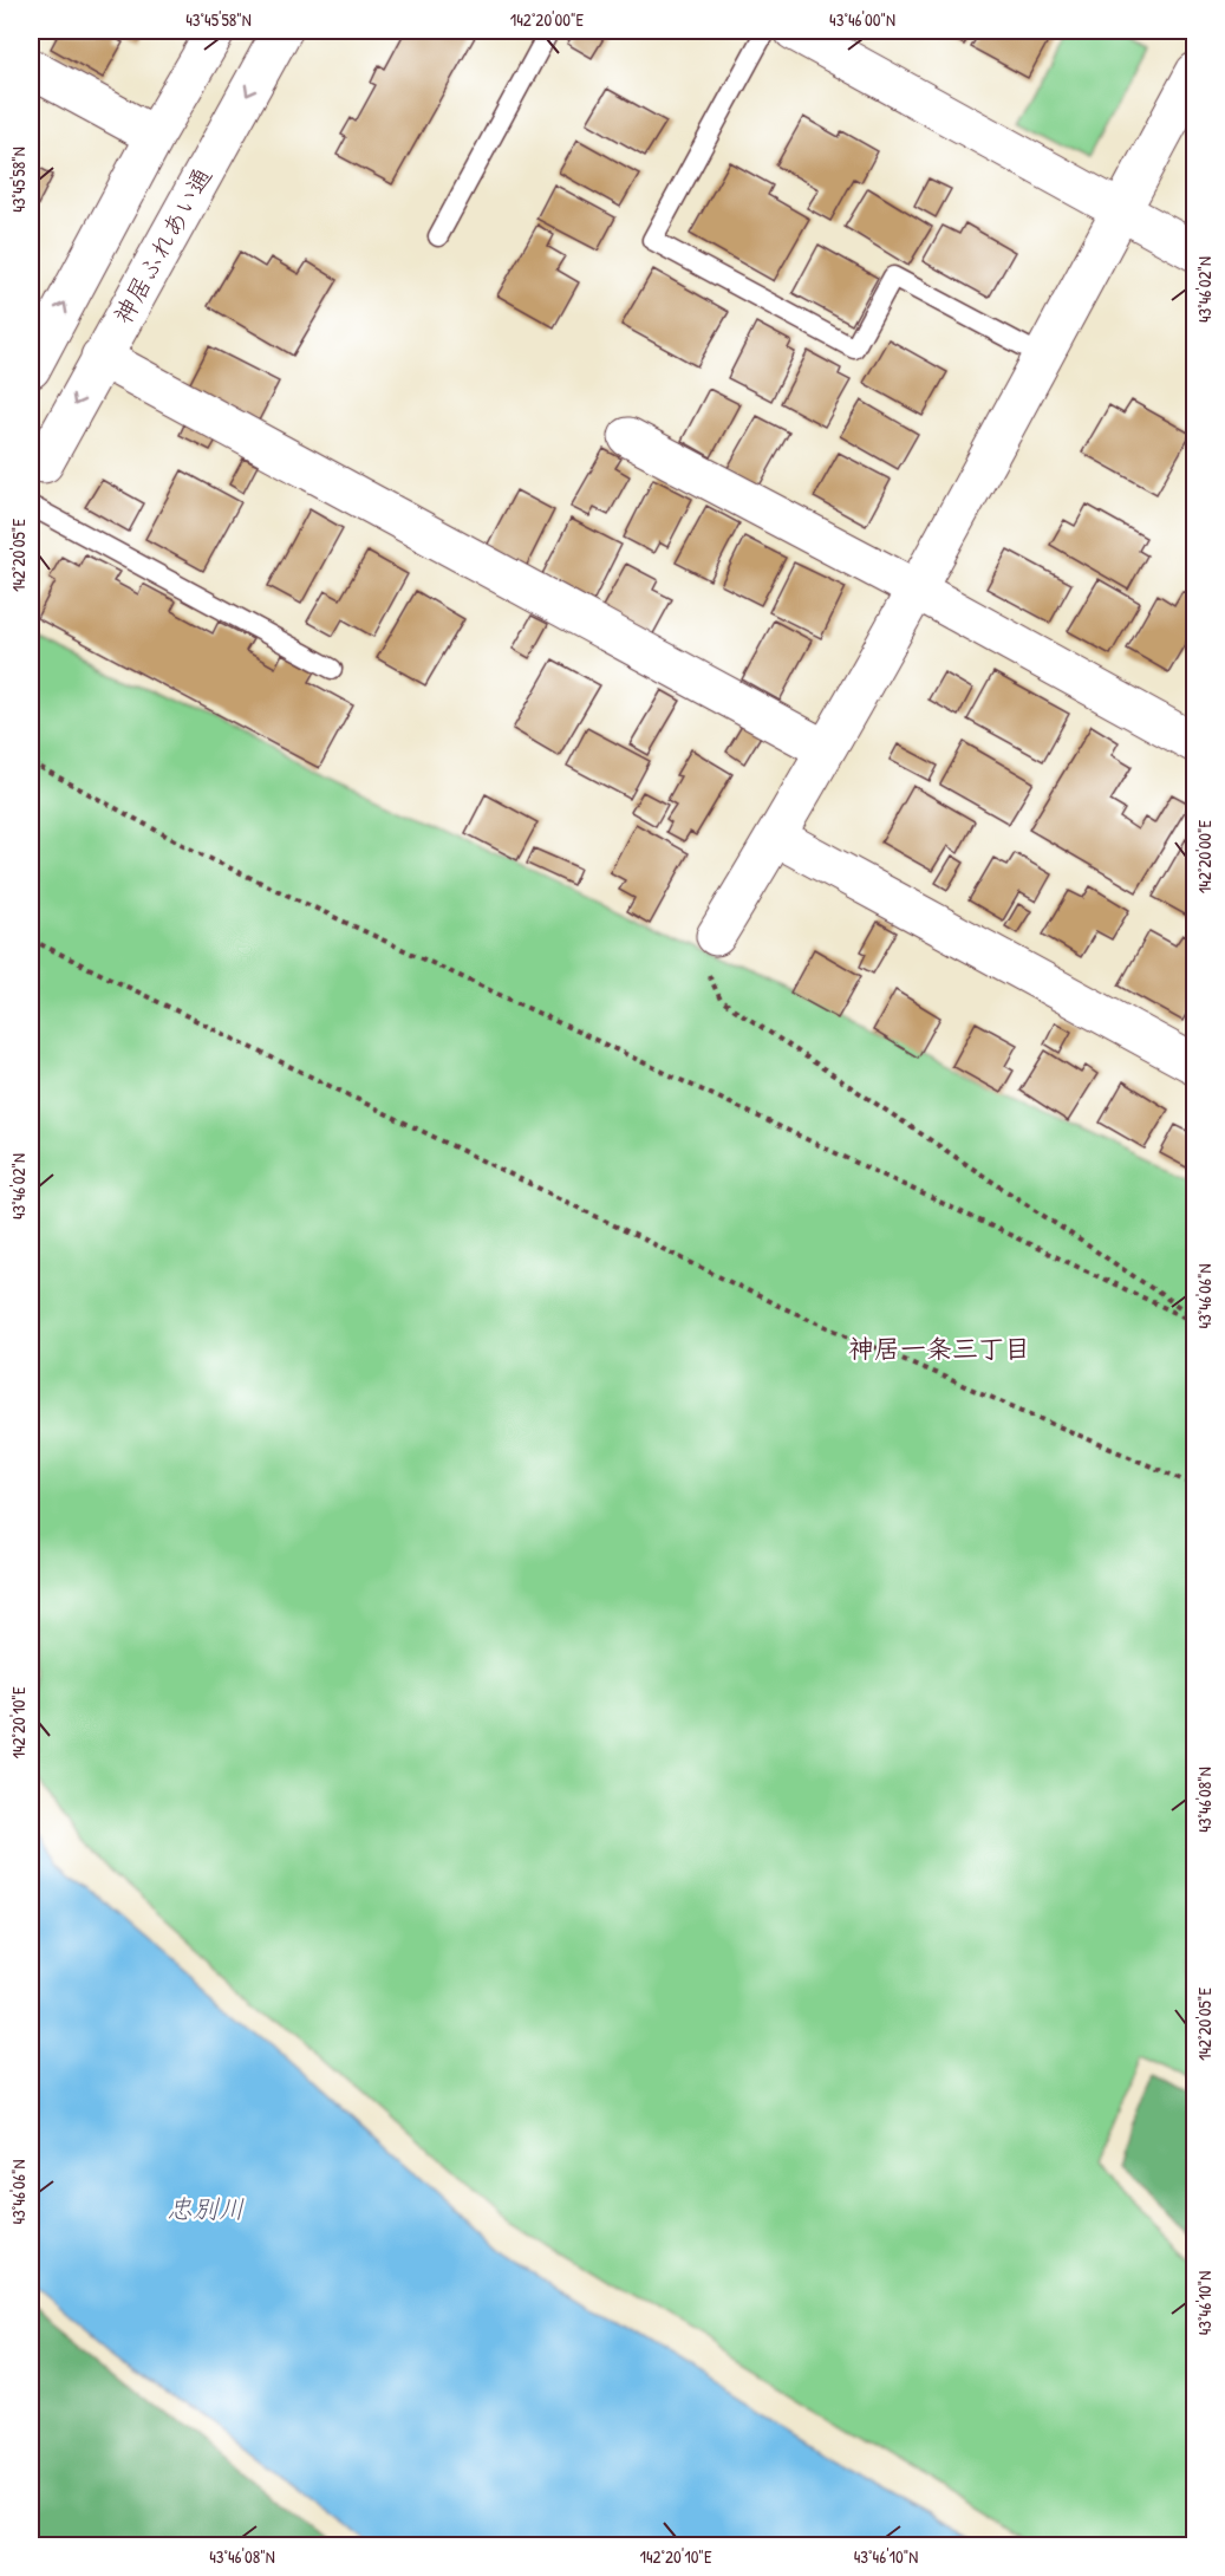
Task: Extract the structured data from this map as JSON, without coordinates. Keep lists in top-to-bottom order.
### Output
{
  "streets": {
    "street": ["神居ふれあい通"]
  },
  "districts": ["神居一条三丁目"],
  "water": ["忠別川"],
  "coordinates": [
    "43°45'58\"N",
    "142°20'00\"E",
    "43°46'00\"N",
    "43°46'02\"N",
    "142°20'05\"E",
    "43°46'06\"N",
    "142°20'10\"E",
    "43°46'08\"N",
    "43°46'10\"N"
  ]
}
